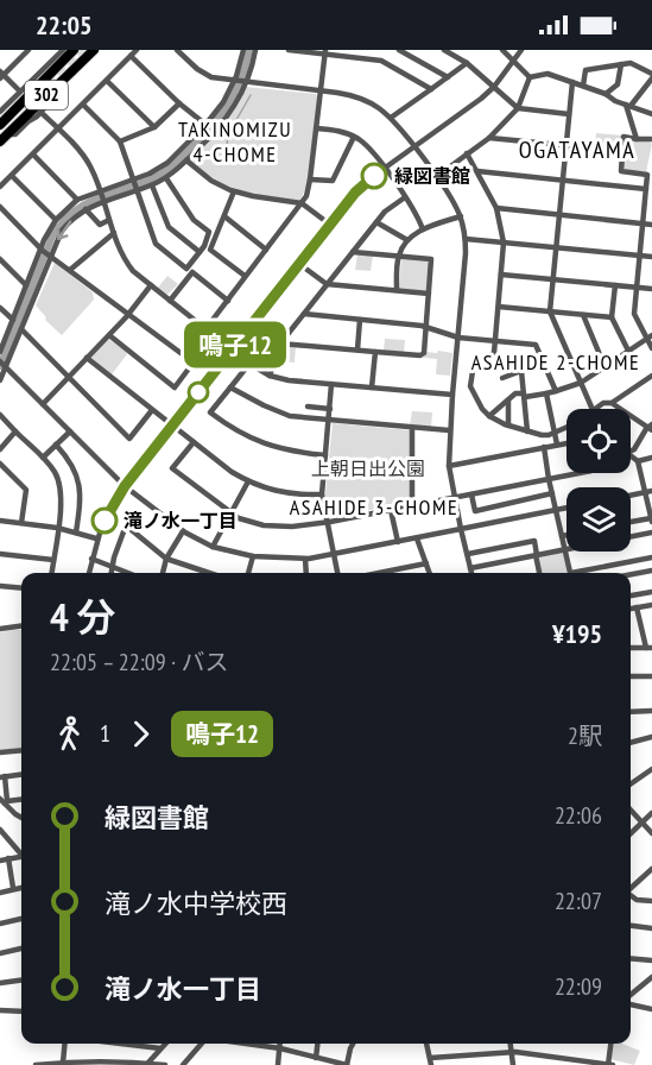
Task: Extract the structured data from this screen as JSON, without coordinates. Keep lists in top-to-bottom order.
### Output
{
  "streets": {
    "highway": ["302"]
  },
  "districts": [
    "TAKINOMIZU 4-CHOME",
    "OGATAYAMA",
    "ASAHIDE 2-CHOME",
    "ASAHIDE 3-CHOME"
  ],
  "parks": ["上朝日出公園"],
  "places": ["緑図書館", "滝ノ水一丁目"],
  "lines": ["bus line 鳴子12"],
  "page": {
    "status": "22:05",
    "on_map": "鳴子12",
    "heading": ["4 分", "22:05 – 22:09 · バス", "¥195"],
    "legs": ["1", "鳴子12", "2駅"],
    "list": [
      {
        "name": "緑図書館",
        "value": "22:06"
      },
      {
        "name": "滝ノ水中学校西",
        "value": "22:07"
      },
      {
        "name": "滝ノ水一丁目",
        "value": "22:09"
      }
    ]
  }
}
